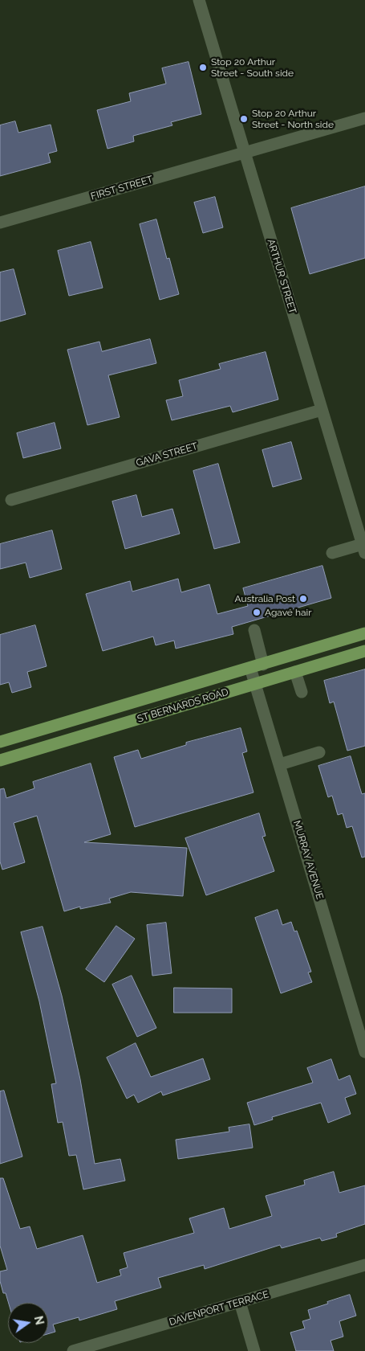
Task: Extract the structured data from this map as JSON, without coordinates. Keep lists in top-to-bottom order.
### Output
{
  "streets": {
    "main road": ["ST BERNARDS ROAD"],
    "street": [
      "FIRST STREET",
      "ARTHUR STREET",
      "GAVA STREET",
      "MURRAY AVENUE",
      "DAVENPORT TERRACE"
    ]
  },
  "crossings": [
    ["FIRST STREET", "ARTHUR STREET"],
    ["ARTHUR STREET", "GAVA STREET"],
    ["ST BERNARDS ROAD", "MURRAY AVENUE"]
  ],
  "places": [
    "Stop 20 Arthur Street - South side",
    "Stop 20 Arthur Street - North side",
    "Australia Post",
    "Agavé hair"
  ],
  "north": "right"
}
